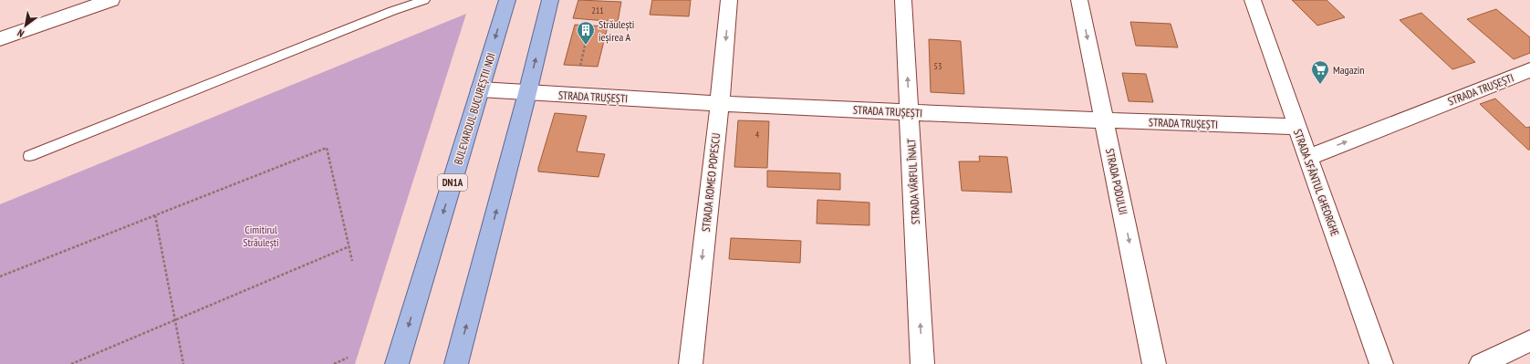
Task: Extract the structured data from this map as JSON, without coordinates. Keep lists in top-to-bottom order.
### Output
{
  "streets": {
    "main road": ["BULEVARDUL BUCUREȘTII NOI", "DN1A"],
    "street": [
      "STRADA TRUȘEȘTI",
      "STRADA VÂRFUL ÎNALT",
      "STRADA PODULUI",
      "STRADA ROMEO POPESCU",
      "STRADA SFÂNTUL GHEORGHE"
    ]
  },
  "crossings": [
    ["STRADA TRUȘEȘTI", "BULEVARDUL BUCUREȘTII NOI"],
    ["STRADA TRUȘEȘTI", "STRADA VÂRFUL ÎNALT"],
    ["STRADA TRUȘEȘTI", "STRADA PODULUI"],
    ["STRADA TRUȘEȘTI", "STRADA ROMEO POPESCU"],
    ["STRADA TRUȘEȘTI", "STRADA SFÂNTUL GHEORGHE"]
  ],
  "one_way": ["STRADA VÂRFUL ÎNALT", "STRADA PODULUI", "STRADA ROMEO POPESCU"],
  "parks": ["Cimitirul Străulești"],
  "places": {
    "building": ["Străulești ieșirea A"],
    "supermarket": ["Magazin"]
  },
  "house_numbers": ["211", "53", "4"],
  "north": "bottom left"
}
